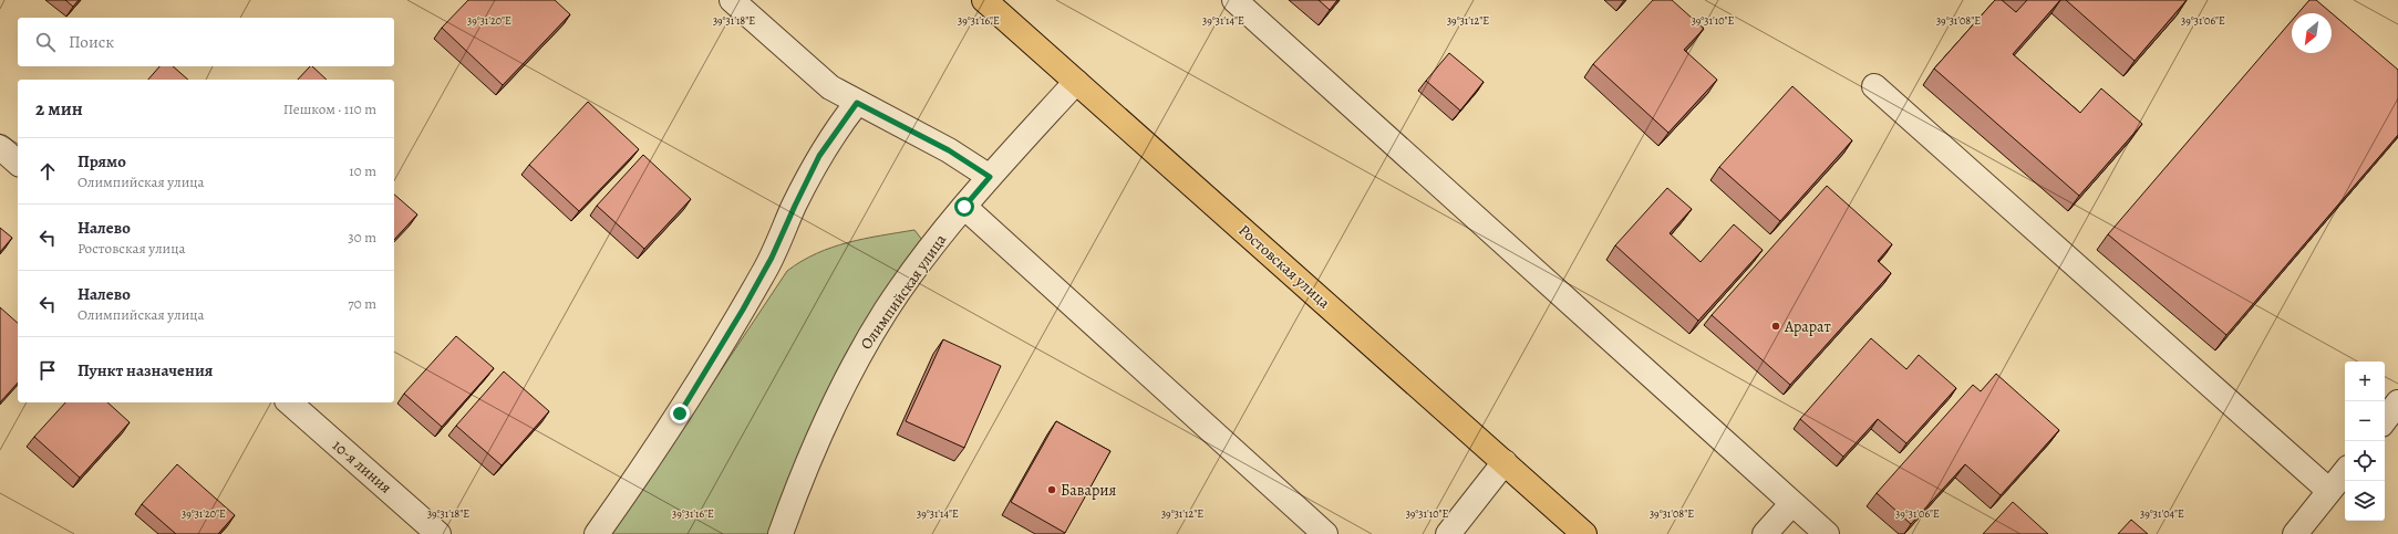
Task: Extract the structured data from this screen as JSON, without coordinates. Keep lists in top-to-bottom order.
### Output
{
  "streets": {
    "main road": ["Ростовская улица"],
    "street": ["Олимпийская улица", "10-я линия"]
  },
  "crossings": [
    ["Ростовская улица", "Олимпийская улица"]
  ],
  "places": ["Арарат", "Бавария"],
  "north": "bottom left",
  "page": {
    "search": "Поиск",
    "heading": ["2 мин", "Пешком · 110 m"],
    "list": [
      ["Прямо", "Олимпийская улица", "10 m"],
      ["Налево", "Ростовская улица", "30 m"],
      ["Налево", "Олимпийская улица", "70 m"],
      "Пункт назначения"
    ],
    "map_buttons": ["+", "−"]
  },
  "coordinates": [
    "39°31'20\"E",
    "39°31'18\"E",
    "39°31'16\"E",
    "39°31'14\"E",
    "39°31'12\"E",
    "39°31'10\"E",
    "39°31'08\"E",
    "39°31'06\"E",
    "39°31'04\"E"
  ]
}
